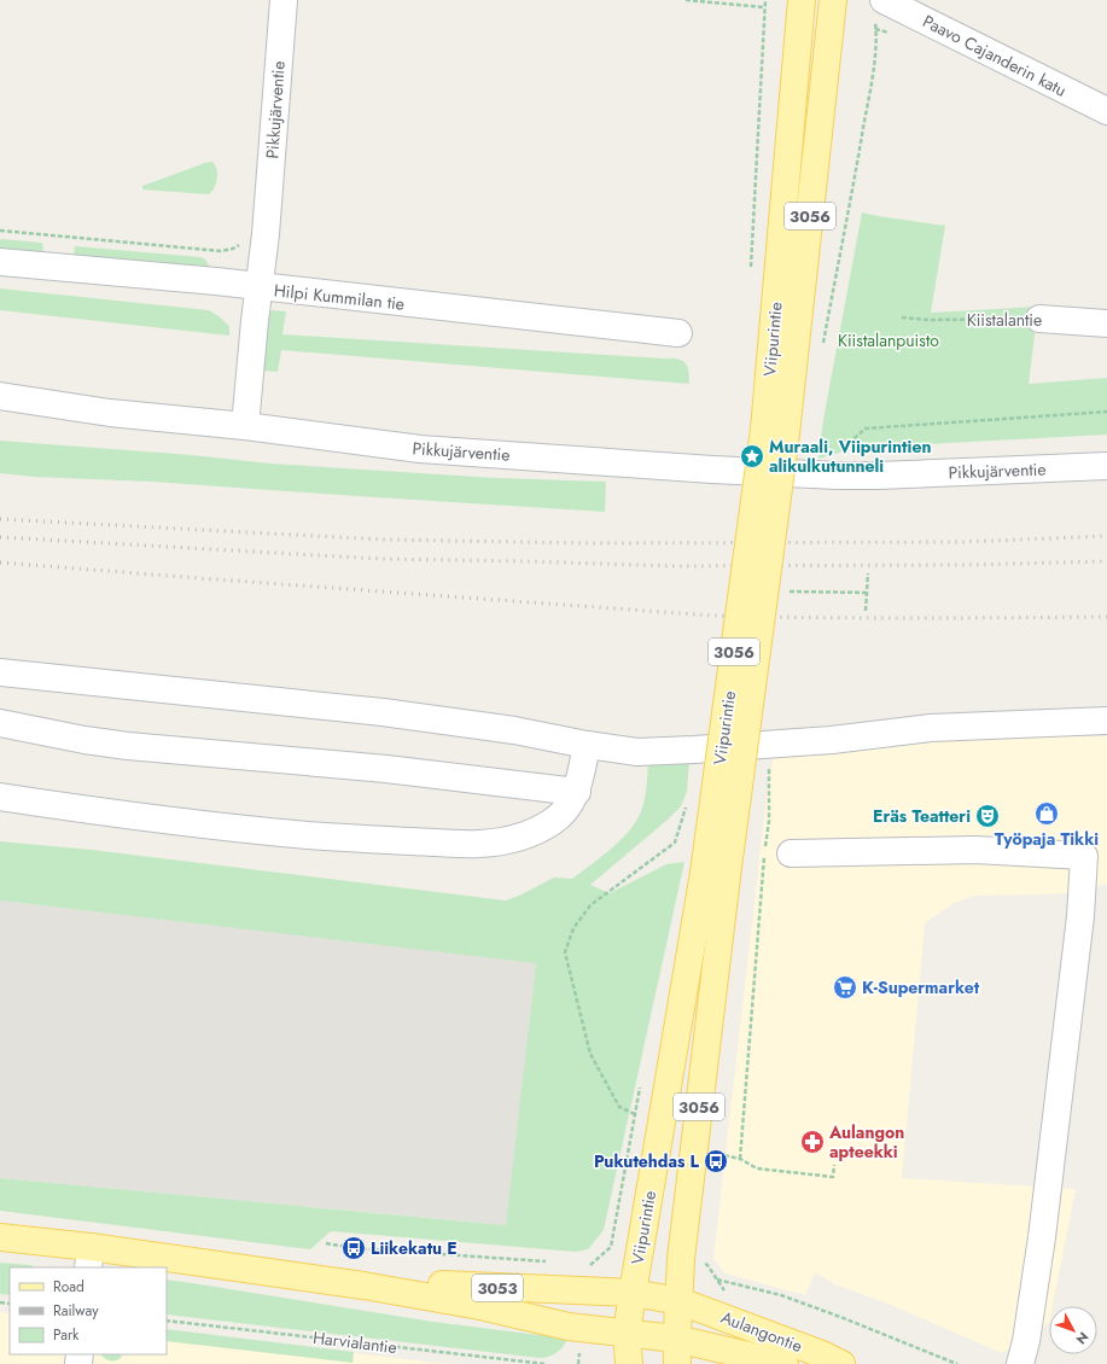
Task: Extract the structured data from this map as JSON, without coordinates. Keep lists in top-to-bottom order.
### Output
{
  "streets": {
    "main road": [
      "3056",
      "Viipurintie",
      "3053",
      "Aulangontie"
    ],
    "street": [
      "Paavo Cajanderin katu",
      "Pikkujärventie",
      "Hilpi Kummilan tie",
      "Kiistalantie"
    ],
    "path": ["Harvialantie"]
  },
  "crossings": [
    ["Pikkujärventie", "Hilpi Kummilan tie"],
    ["Viipurintie", "3053"],
    ["Viipurintie", "Aulangontie"],
    ["3053", "Aulangontie"]
  ],
  "parks": ["Kiistalanpuisto"],
  "places": {
    "place": ["Muraali, Viipurintien alikulkutunneli"],
    "shop": ["Työpaja Tikki"],
    "theatre": ["Eräs Teatteri"],
    "supermarket": ["K-Supermarket"],
    "pharmacy": ["Aulangon apteekki"],
    "bus stop": ["Pukutehdas L", "Liikekatu E"]
  },
  "legend": ["Road", "Railway", "Park"],
  "north": "bottom right"
}
